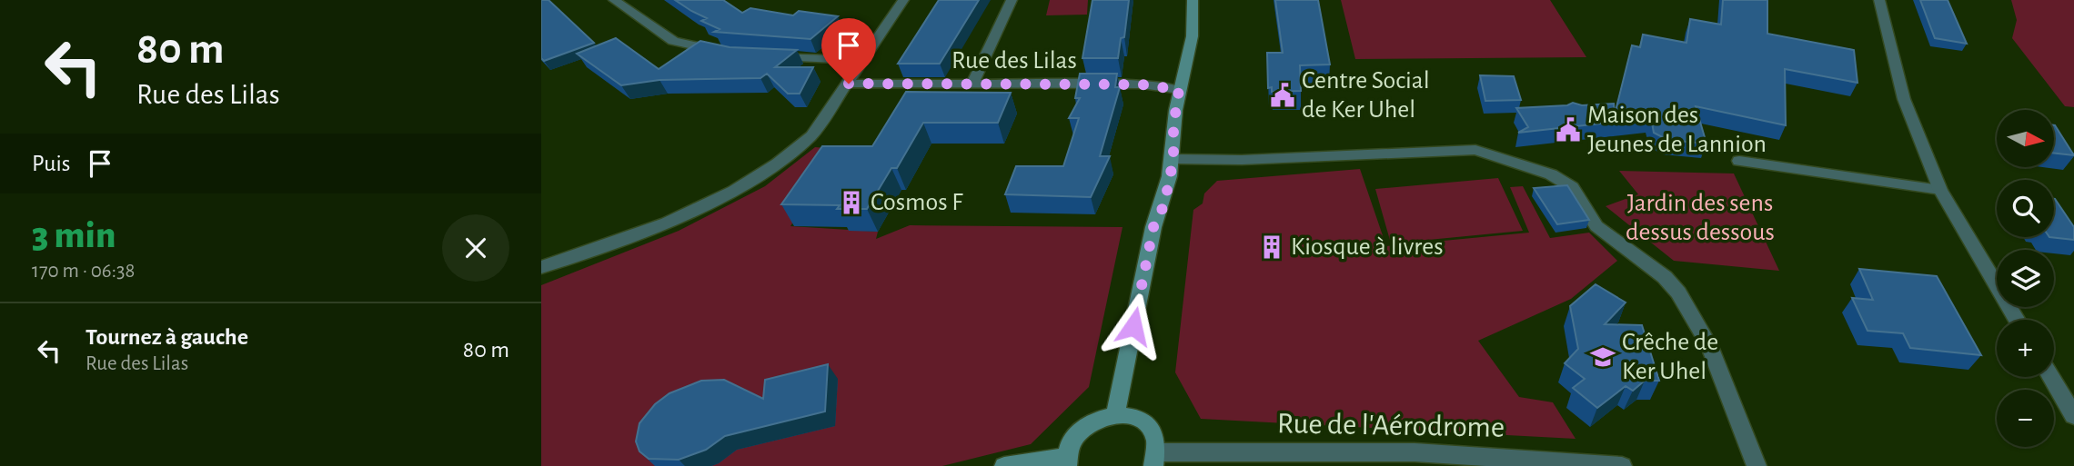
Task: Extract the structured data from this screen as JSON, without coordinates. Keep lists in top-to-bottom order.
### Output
{
  "streets": {
    "street": ["Rue des Lilas", "Rue de l'Aérodrome"]
  },
  "parks": ["Jardin des sens dessus dessous"],
  "places": {
    "public building": ["Centre Social de Ker Uhel", "Maison des Jeunes de Lannion"],
    "building": ["Cosmos F", "Kiosque à livres"],
    "school or university": ["Crêche de Ker Uhel"]
  },
  "north": "right",
  "page": {
    "turn": ["80 m", "Rue des Lilas"],
    "map_buttons": ["+", "−"],
    "then": "Puis",
    "heading": ["3 min", "170 m · 06:38"],
    "list": [
      {
        "name": "Tournez à gauche",
        "note": "Rue des Lilas",
        "value": "80 m"
      }
    ]
  }
}
